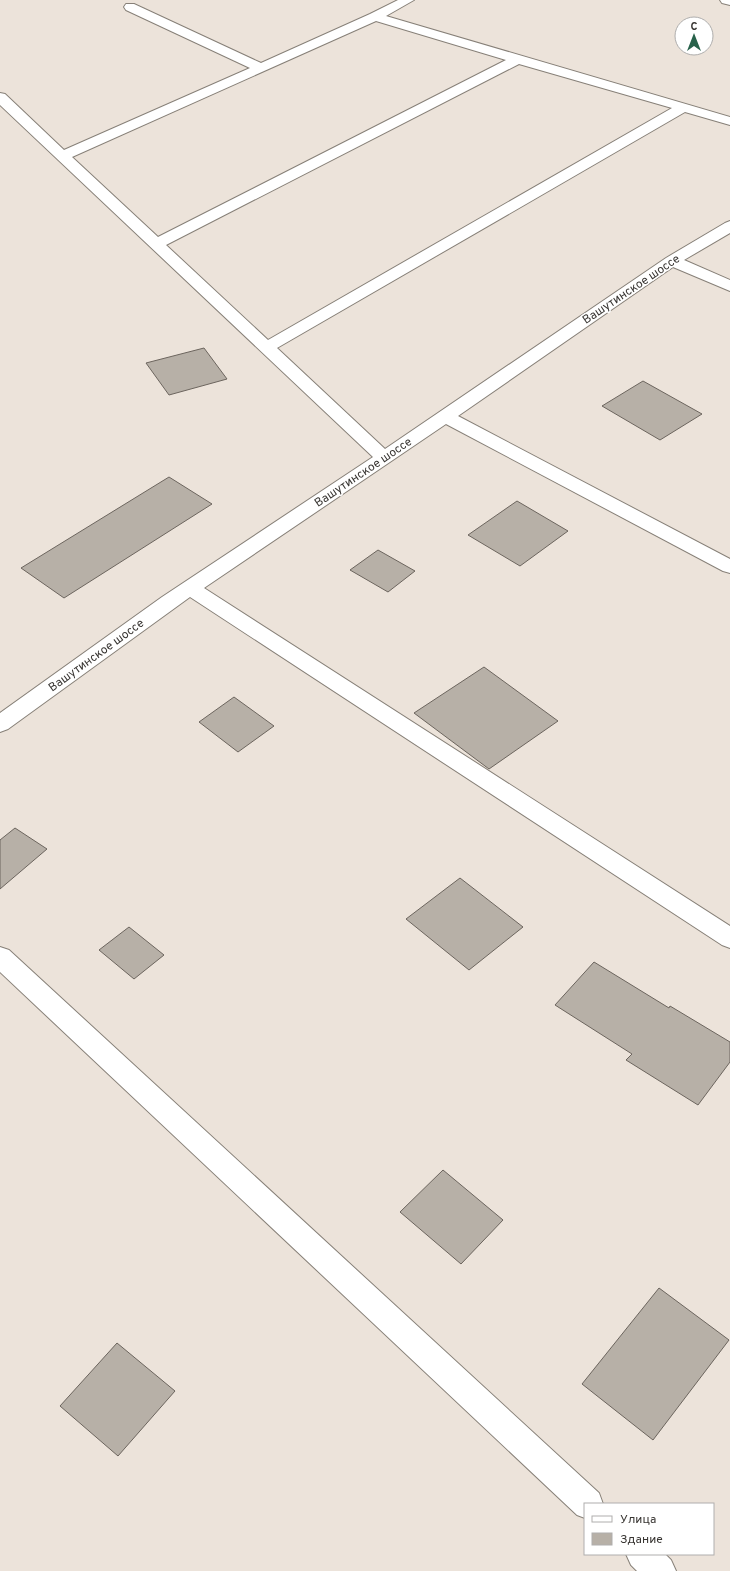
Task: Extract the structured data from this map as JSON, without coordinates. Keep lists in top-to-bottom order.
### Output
{
  "streets": {
    "street": ["Вашутинское шоссе"]
  },
  "legend": ["Улица", "Здание"],
  "north": "top"
}
